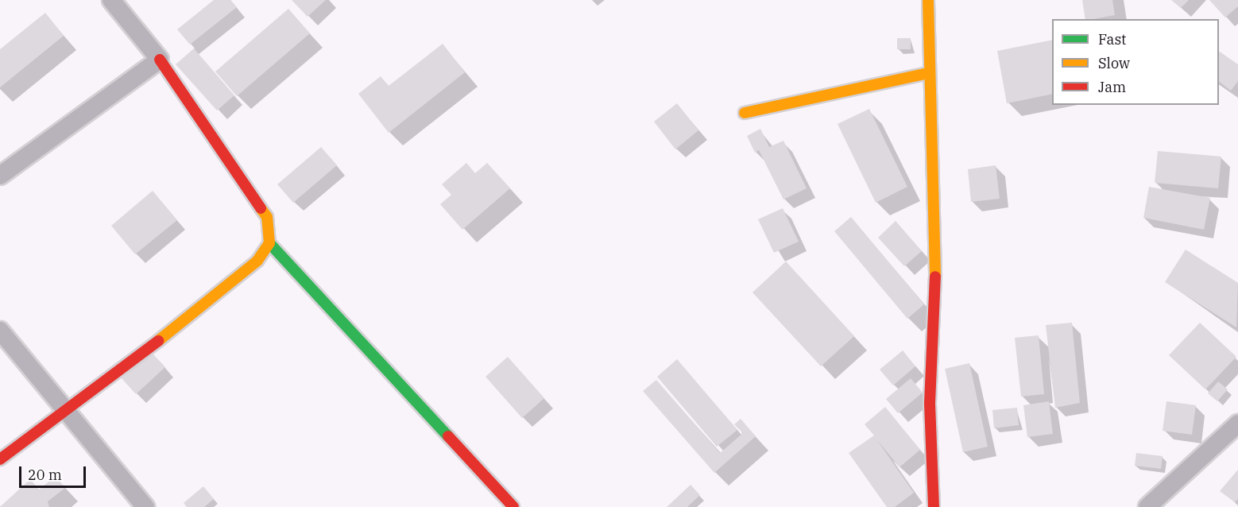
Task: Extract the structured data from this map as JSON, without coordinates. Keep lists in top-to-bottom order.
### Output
{
  "legend": ["Fast", "Slow", "Jam"],
  "scale_bar": "20 m"
}
